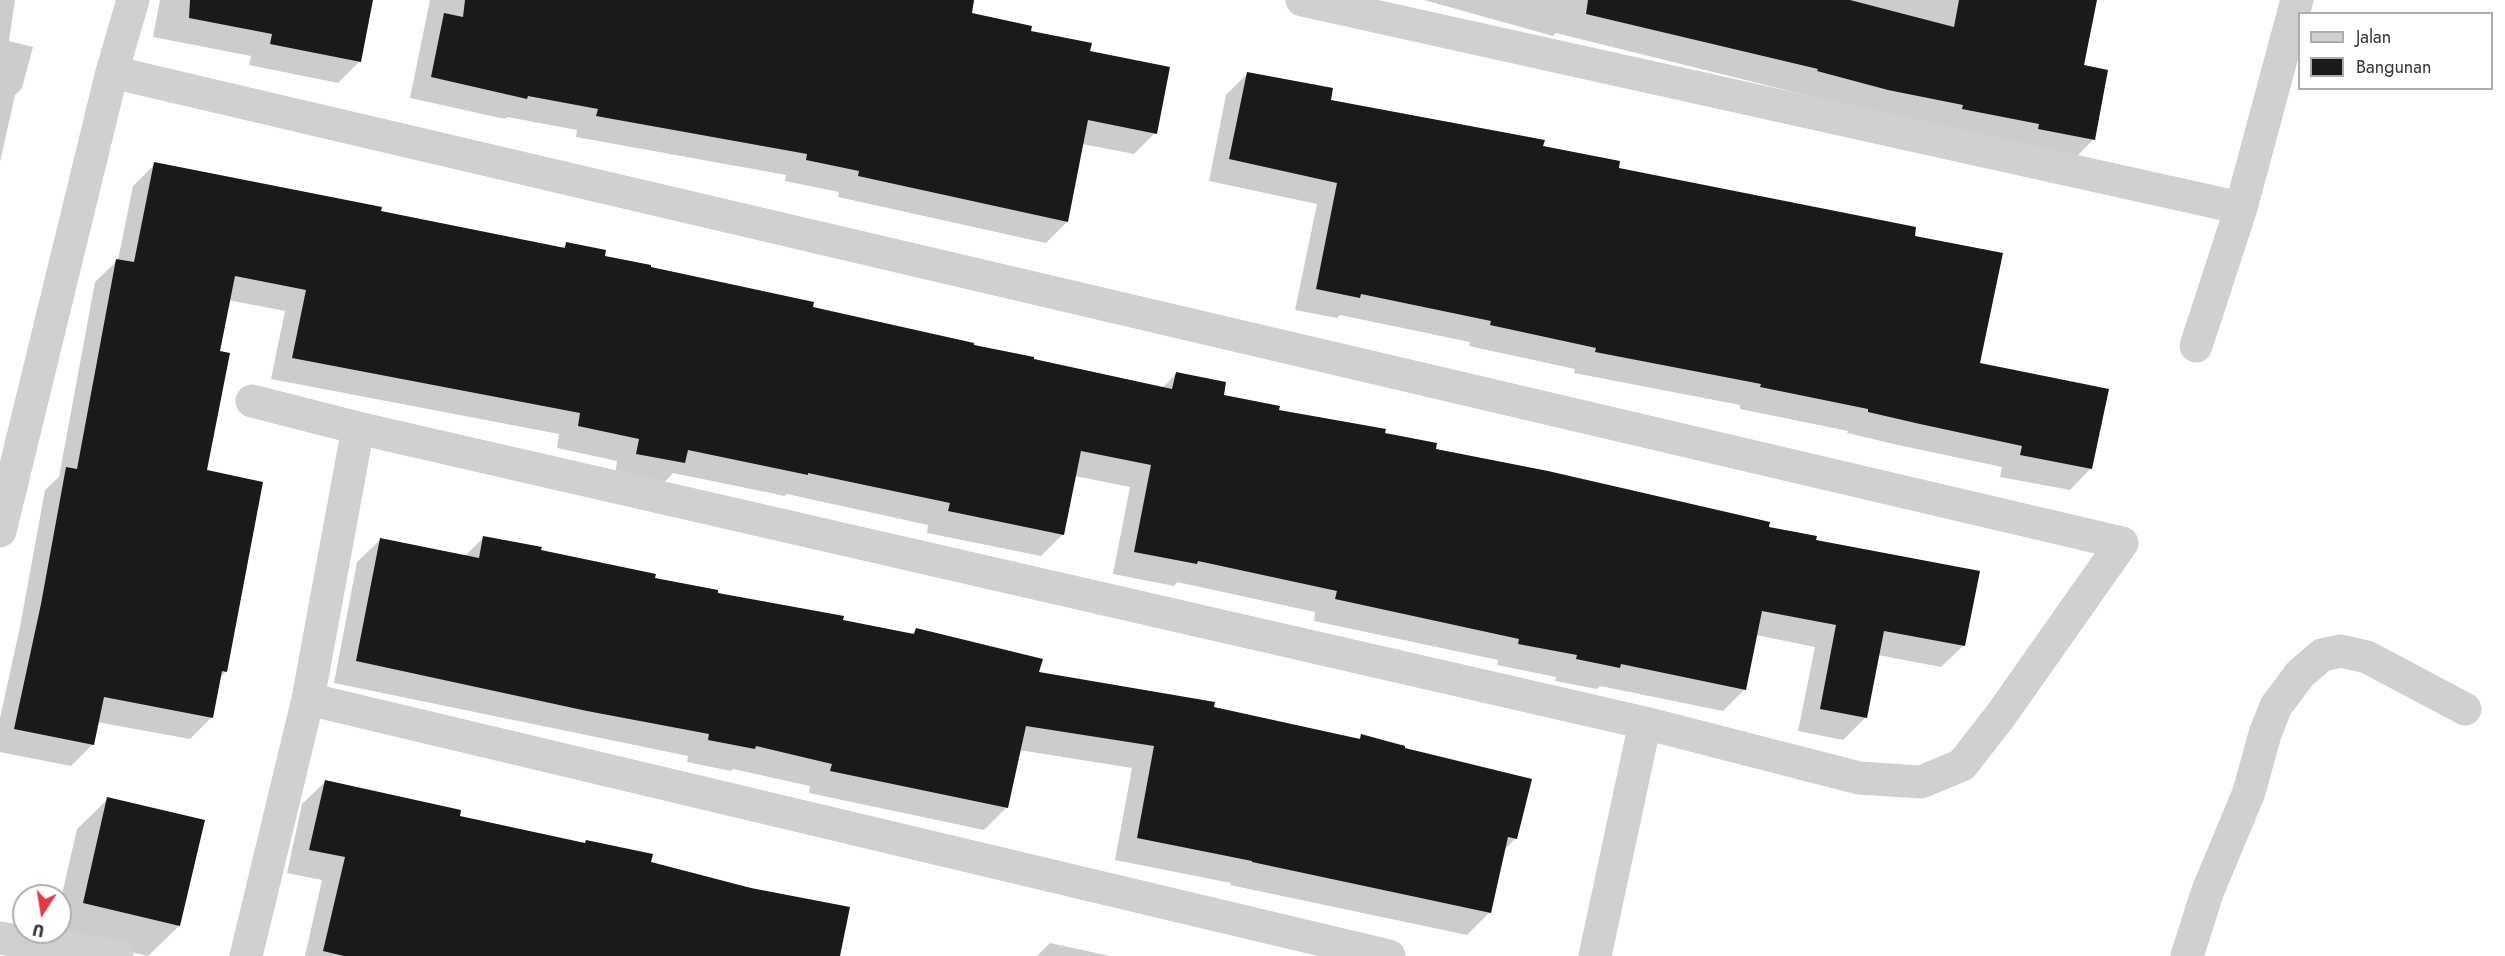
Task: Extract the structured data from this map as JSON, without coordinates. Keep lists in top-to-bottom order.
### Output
{
  "legend": ["Jalan", "Bangunan"],
  "north": "bottom"
}
